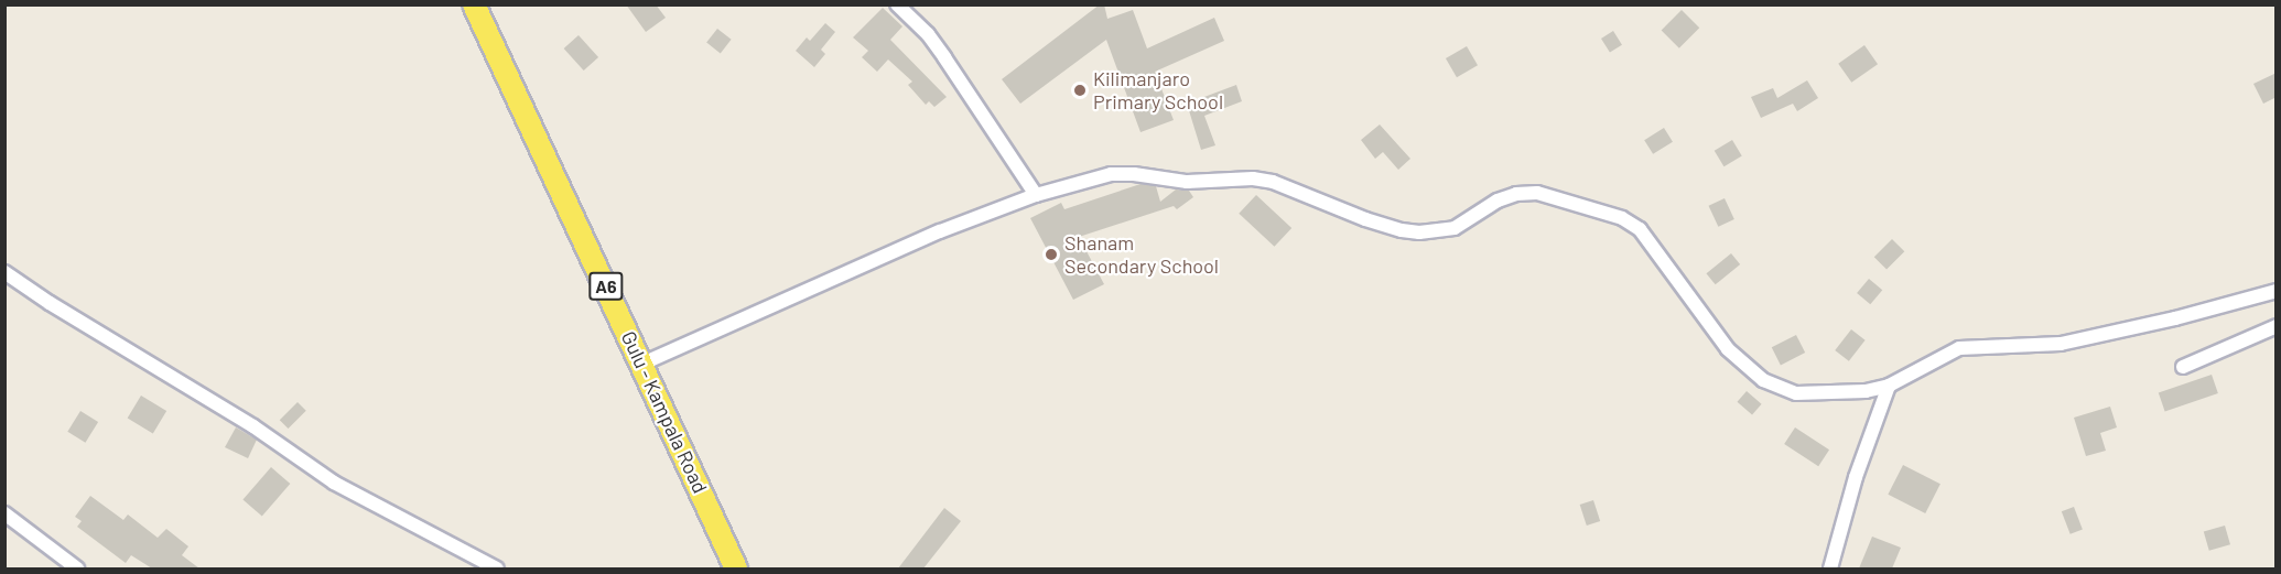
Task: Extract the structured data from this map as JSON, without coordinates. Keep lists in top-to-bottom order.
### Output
{
  "streets": {
    "main road": ["A6", "Gulu - Kampala Road"]
  },
  "places": ["Kilimanjaro Primary School", "Shanam Secondary School"]
}
